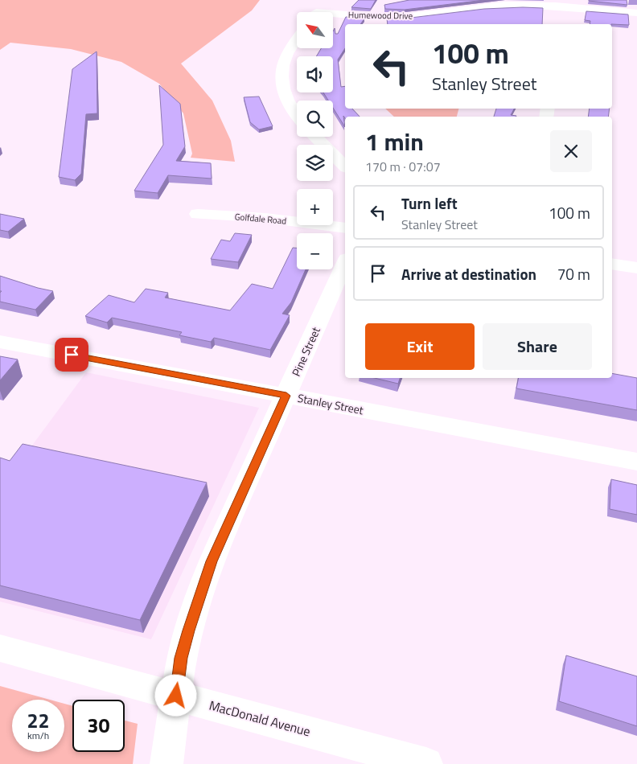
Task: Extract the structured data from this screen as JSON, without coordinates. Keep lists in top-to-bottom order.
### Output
{
  "streets": {
    "street": [
      "Humewood Drive",
      "Golfdale Road",
      "Pine Street",
      "Stanley Street",
      "MacDonald Avenue"
    ]
  },
  "crossings": [
    ["Pine Street", "Stanley Street"],
    ["Pine Street", "MacDonald Avenue"]
  ],
  "north": "top left",
  "page": {
    "map_buttons": ["+", "−"],
    "turn": ["100 m", "Stanley Street"],
    "heading": ["1 min", "170 m · 07:07"],
    "list": [
      {
        "name": "Turn left",
        "note": "Stanley Street",
        "value": "100 m"
      },
      {
        "name": "Arrive at destination",
        "value": "70 m"
      }
    ],
    "buttons": ["Exit", "Share"],
    "speed": "22 km/h",
    "limit": "30"
  }
}
